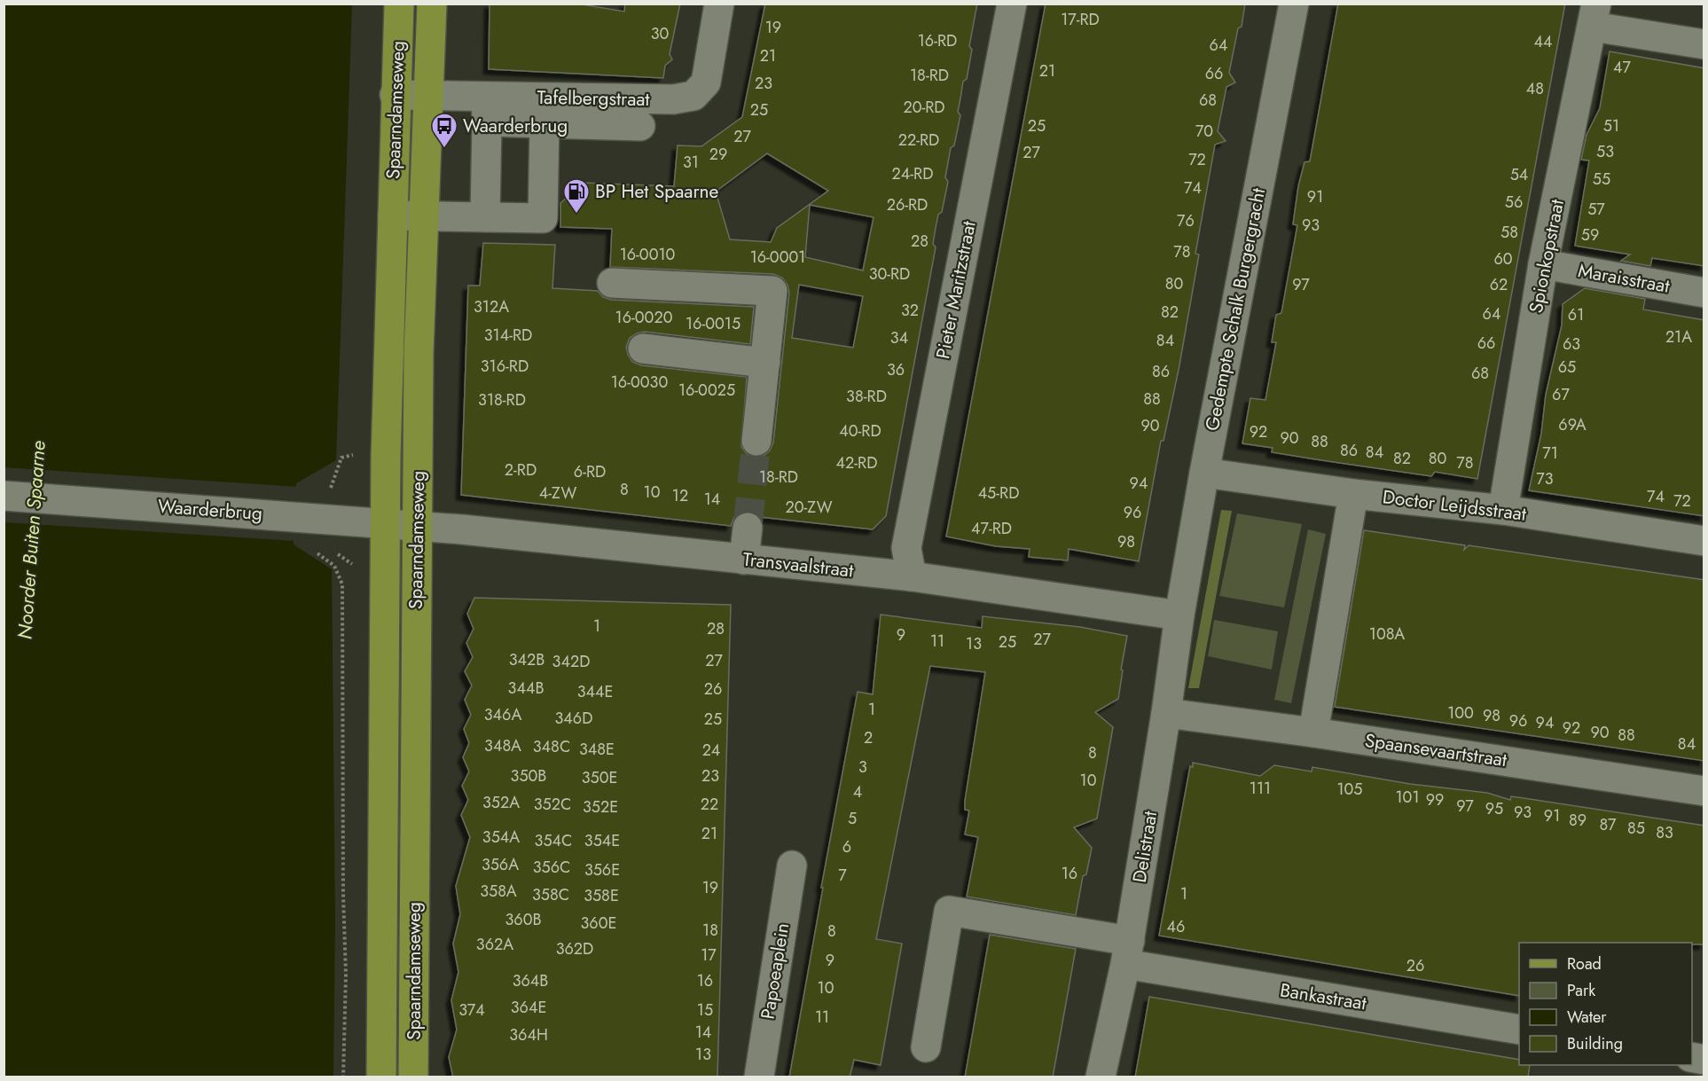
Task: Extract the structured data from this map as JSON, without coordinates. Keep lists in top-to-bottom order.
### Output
{
  "streets": {
    "main road": ["Spaarndamseweg"],
    "street": [
      "Tafelbergstraat",
      "Spionkopstraat",
      "Maraisstraat",
      "Pieter Maritzstraat",
      "Gedempte Schalk Burgergracht",
      "Doctor Leijdsstraat",
      "Waarderbrug",
      "Transvaalstraat",
      "Spaansevaartstraat",
      "Delistraat",
      "Papoeaplein",
      "Bankastraat"
    ]
  },
  "crossings": [
    ["Tafelbergstraat", "Spaarndamseweg"],
    ["Spaarndamseweg", "Waarderbrug"],
    ["Spaarndamseweg", "Transvaalstraat"],
    ["Spionkopstraat", "Maraisstraat"],
    ["Spionkopstraat", "Doctor Leijdsstraat"],
    ["Pieter Maritzstraat", "Transvaalstraat"],
    ["Gedempte Schalk Burgergracht", "Doctor Leijdsstraat"],
    ["Gedempte Schalk Burgergracht", "Transvaalstraat"],
    ["Gedempte Schalk Burgergracht", "Delistraat"],
    ["Waarderbrug", "Transvaalstraat"],
    ["Transvaalstraat", "Delistraat"],
    ["Spaansevaartstraat", "Delistraat"],
    ["Delistraat", "Bankastraat"]
  ],
  "water": ["Noorder Buiten Spaarne"],
  "places": {
    "bus stop": ["Waarderbrug"],
    "fuel station": ["BP Het Spaarne"]
  },
  "house_numbers": [
    "17-RD",
    "19",
    "30",
    "16-RD",
    "44",
    "64",
    "21",
    "47",
    "21",
    "66",
    "18-RD",
    "23",
    "48",
    "68",
    "20-RD",
    "25",
    "25",
    "51",
    "70",
    "27",
    "22-RD",
    "53",
    "27",
    "29",
    "72",
    "31",
    "24-RD",
    "54",
    "55",
    "74",
    "91",
    "56",
    "26-RD",
    "57",
    "76",
    "93",
    "58",
    "59",
    "28",
    "78",
    "16-0010",
    "16-0001",
    "60",
    "30-RD",
    "80",
    "97",
    "62",
    "312A",
    "32",
    "82",
    "64",
    "61",
    "16-0020",
    "16-0015",
    "314-RD",
    "21A",
    "34",
    "84",
    "66",
    "63",
    "316-RD",
    "65",
    "36",
    "86",
    "68",
    "16-0030",
    "16-0025",
    "67",
    "38-RD",
    "88",
    "318-RD",
    "69A",
    "90",
    "40-RD",
    "92",
    "90",
    "88",
    "86",
    "84",
    "71",
    "82",
    "80",
    "42-RD",
    "78",
    "2-RD",
    "6-RD",
    "18-RD",
    "73",
    "94",
    "8",
    "10",
    "4-ZW",
    "45-RD",
    "12",
    "74",
    "14",
    "72",
    "20-ZW",
    "96",
    "47-RD",
    "98",
    "1",
    "28",
    "108A",
    "9",
    "27",
    "11",
    "25",
    "13",
    "342B",
    "27",
    "342D",
    "344B",
    "26",
    "344E",
    "1",
    "100",
    "346A",
    "98",
    "346D",
    "25",
    "96",
    "94",
    "92",
    "90",
    "88",
    "2",
    "84",
    "348A",
    "348C",
    "348E",
    "24",
    "8",
    "3",
    "350B",
    "23",
    "350E",
    "10",
    "111",
    "105",
    "4",
    "101",
    "99",
    "352A",
    "352C",
    "22",
    "97",
    "352E",
    "95",
    "93",
    "91",
    "5",
    "89",
    "87",
    "85",
    "83",
    "21",
    "354A",
    "354C",
    "354E",
    "6",
    "356A",
    "356C",
    "356E",
    "16",
    "7",
    "19",
    "358A",
    "1",
    "358C",
    "358E",
    "360B",
    "360E",
    "46",
    "18",
    "8",
    "362A",
    "362D",
    "17",
    "9",
    "26",
    "364B",
    "16",
    "10",
    "364E",
    "374",
    "15",
    "11",
    "14",
    "364H",
    "13"
  ],
  "legend": [
    "Road",
    "Park",
    "Water",
    "Building"
  ]
}
